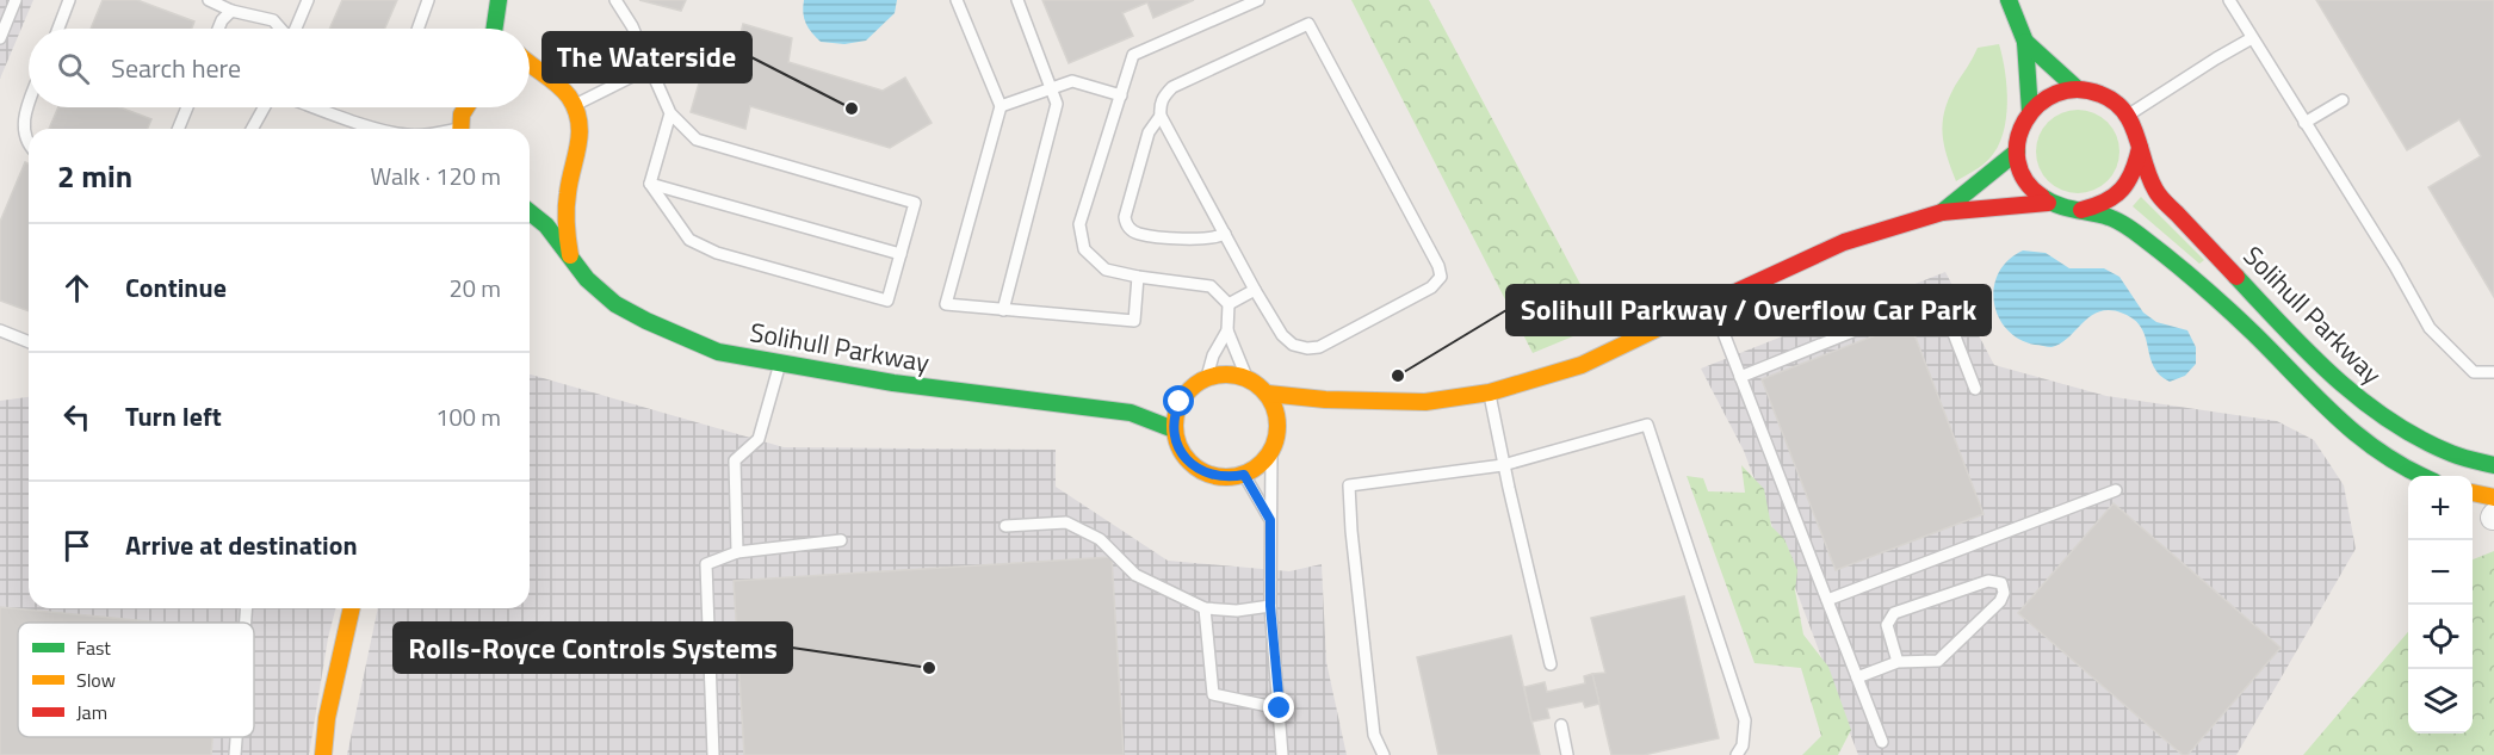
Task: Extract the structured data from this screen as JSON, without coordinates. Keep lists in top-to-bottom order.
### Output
{
  "streets": {
    "street": ["Solihull Parkway"]
  },
  "places": ["The Waterside", "Solihull Parkway / Overflow Car Park", "Rolls-Royce Controls Systems"],
  "legend": ["Fast", "Slow", "Jam"],
  "page": {
    "search": "Search here",
    "heading": ["2 min", "Walk · 120 m"],
    "list": [
      ["Continue", "20 m"],
      ["Turn left", "100 m"],
      "Arrive at destination"
    ],
    "map_buttons": ["+", "−"]
  }
}
